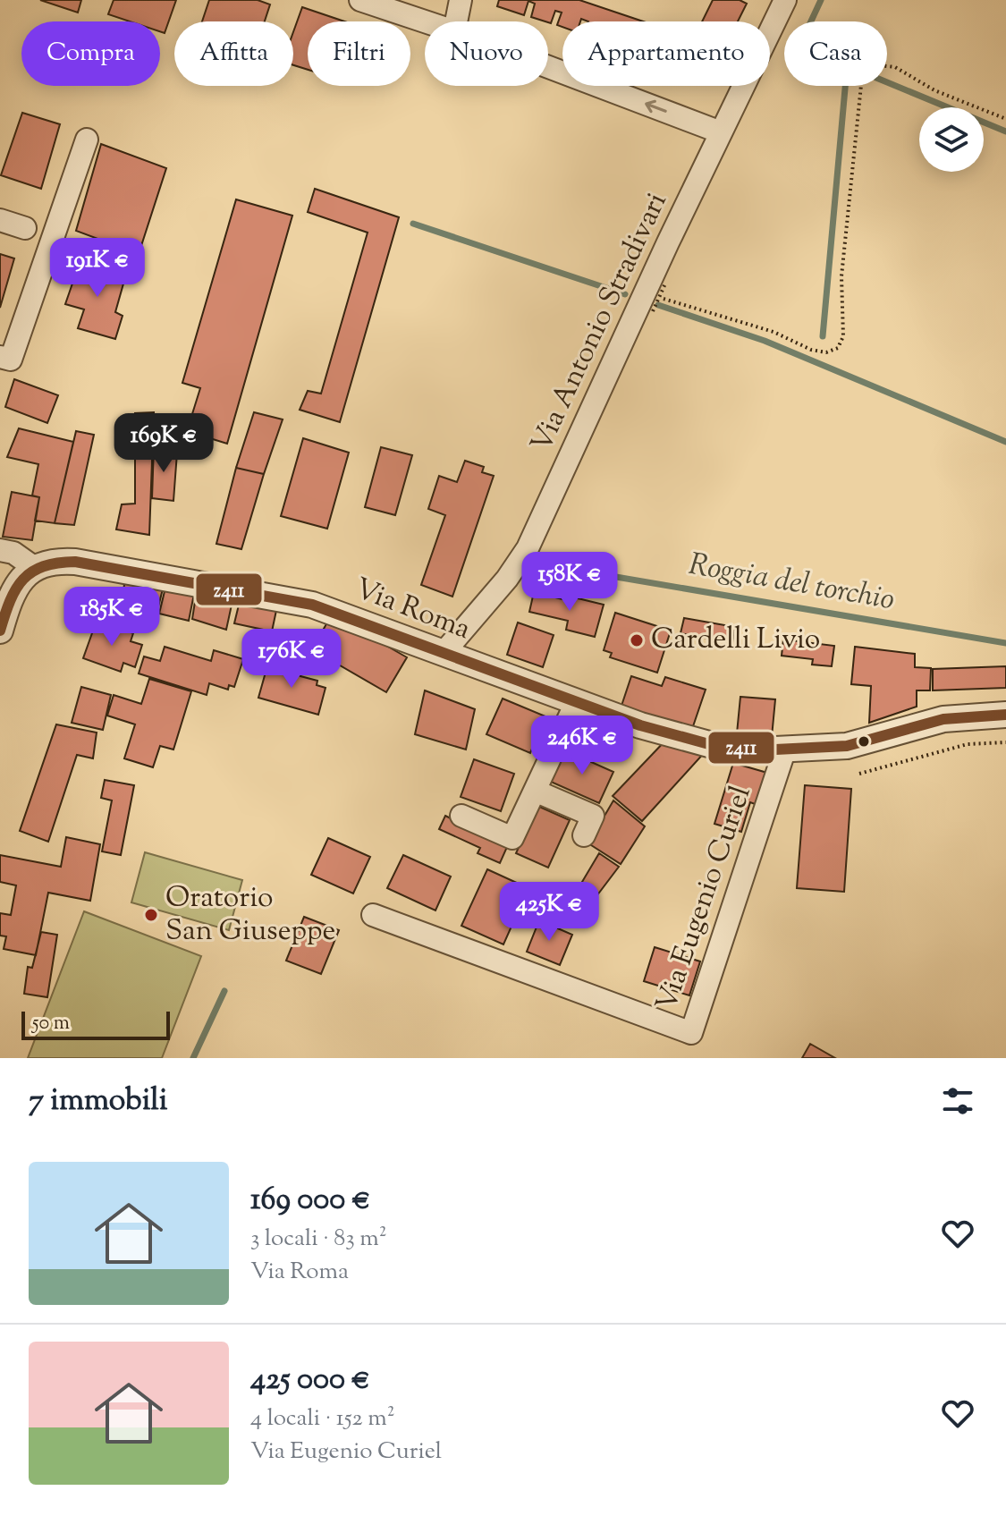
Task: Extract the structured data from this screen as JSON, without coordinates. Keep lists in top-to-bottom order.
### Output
{
  "streets": {
    "street": ["Via Antonio Stradivari", "Via Roma", "Via Eugenio Curiel"]
  },
  "crossings": [
    ["Via Antonio Stradivari", "Via Roma"],
    ["Via Roma", "Via Eugenio Curiel"]
  ],
  "water": ["Roggia del torchio"],
  "places": ["Cardelli Livio", "Oratorio San Giuseppe"],
  "lines": ["transit line z411"],
  "scale_bar": "50 m",
  "page": {
    "chip": [
      "Compra",
      "Affitta",
      "Filtri",
      "Nuovo",
      "Appartamento",
      "Casa"
    ],
    "price": [
      "191K €",
      "169K €",
      "158K €",
      "185K €",
      "176K €",
      "246K €",
      "425K €"
    ],
    "scale": "50 m",
    "heading": "7 immobili",
    "list": [
      {
        "name": "169 000 €",
        "note": "3 locali · 83 m² · Via Roma"
      },
      {
        "name": "425 000 €",
        "note": "4 locali · 152 m² · Via Eugenio Curiel"
      }
    ]
  }
}
